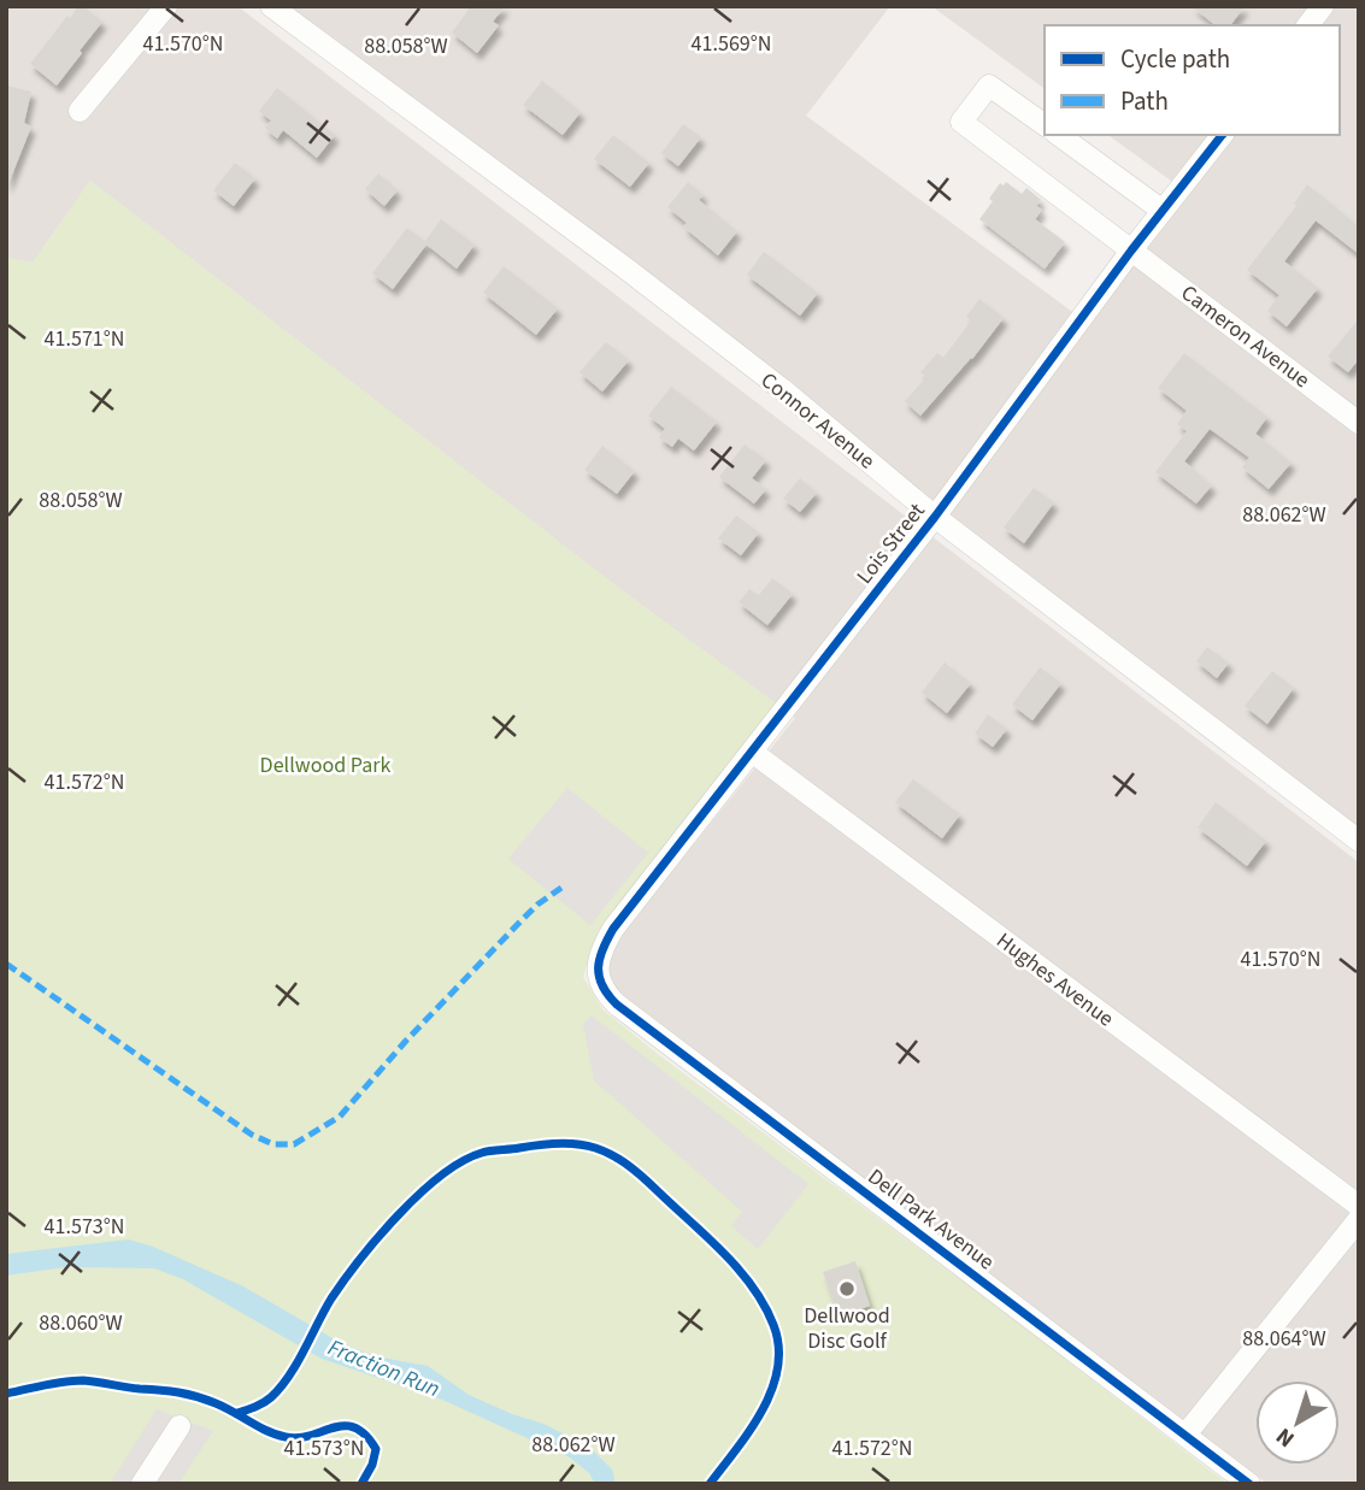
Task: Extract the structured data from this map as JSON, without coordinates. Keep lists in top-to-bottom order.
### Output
{
  "streets": {
    "street": [
      "Cameron Avenue",
      "Connor Avenue",
      "Lois Street",
      "Hughes Avenue",
      "Dell Park Avenue"
    ]
  },
  "crossings": [
    ["Cameron Avenue", "Lois Street"],
    ["Connor Avenue", "Lois Street"],
    ["Lois Street", "Hughes Avenue"],
    ["Lois Street", "Dell Park Avenue"]
  ],
  "water": ["Fraction Run"],
  "parks": ["Dellwood Park"],
  "places": ["Dellwood Disc Golf"],
  "legend": ["Cycle path", "Path"],
  "north": "bottom left",
  "coordinates": [
    "41.570°N",
    "41.569°N",
    "88.058°W",
    "41.571°N",
    "88.062°W",
    "41.572°N",
    "41.573°N",
    "88.060°W",
    "88.064°W"
  ]
}
